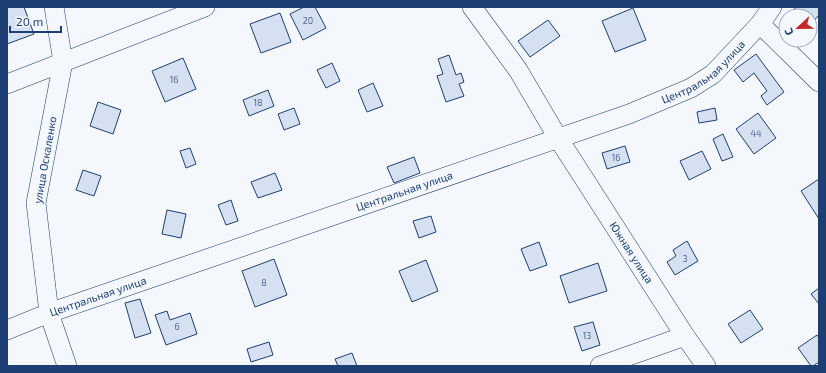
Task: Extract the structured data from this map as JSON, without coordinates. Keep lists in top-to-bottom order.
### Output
{
  "streets": {
    "street": ["Центральная улица", "улица Оскаленко", "Южная улица"]
  },
  "crossings": [
    ["Центральная улица", "улица Оскаленко"],
    ["Центральная улица", "Южная улица"]
  ],
  "house_numbers": [
    "20",
    "16",
    "18",
    "44",
    "16",
    "3",
    "8",
    "6",
    "13"
  ],
  "scale_bar": "20 m",
  "north": "left"
}
